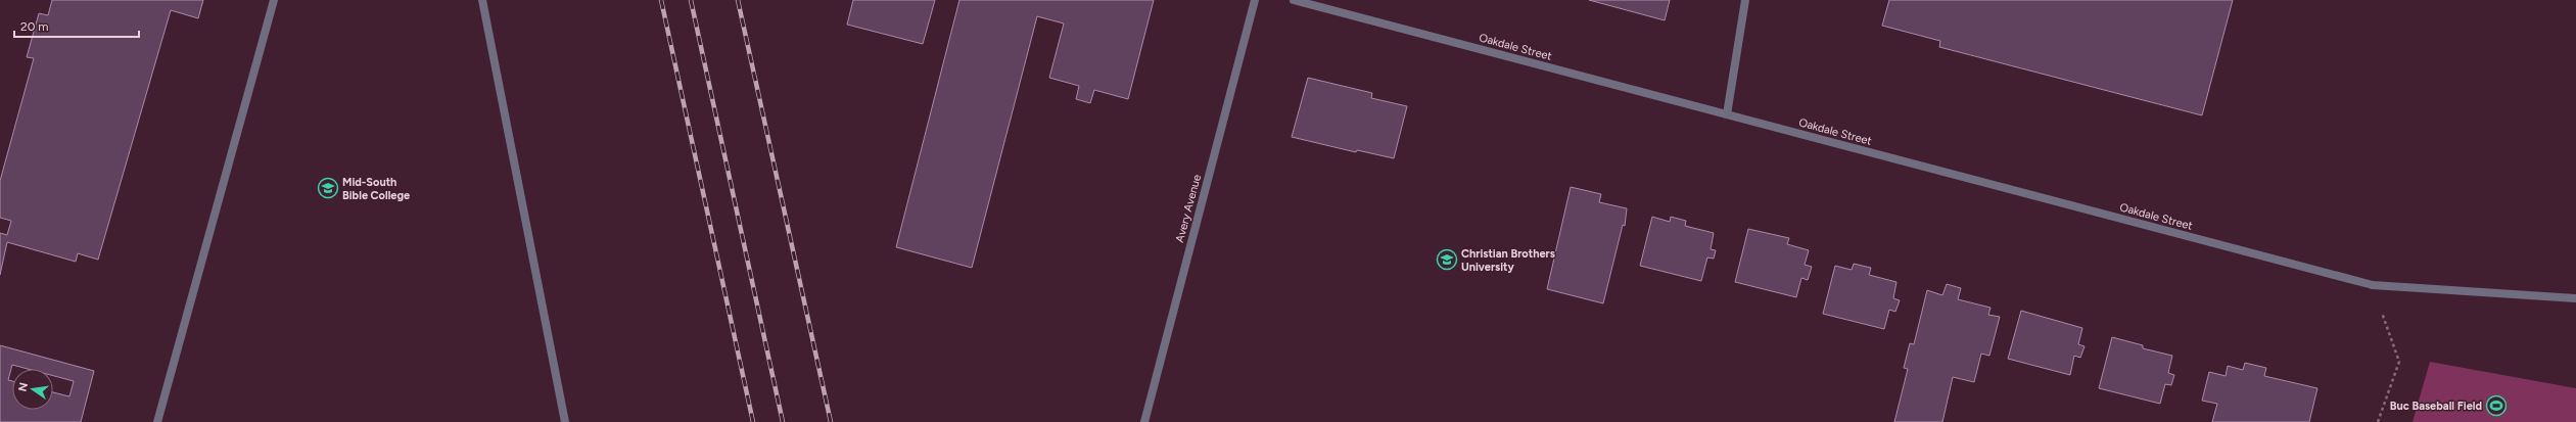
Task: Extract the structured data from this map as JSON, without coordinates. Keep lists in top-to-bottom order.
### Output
{
  "streets": {
    "street": ["Oakdale Street", "Avery Avenue"]
  },
  "places": {
    "school or university": ["Mid-South Bible College", "Christian Brothers University"],
    "sports": ["Buc Baseball Field"]
  },
  "scale_bar": "20 m",
  "north": "left"
}
